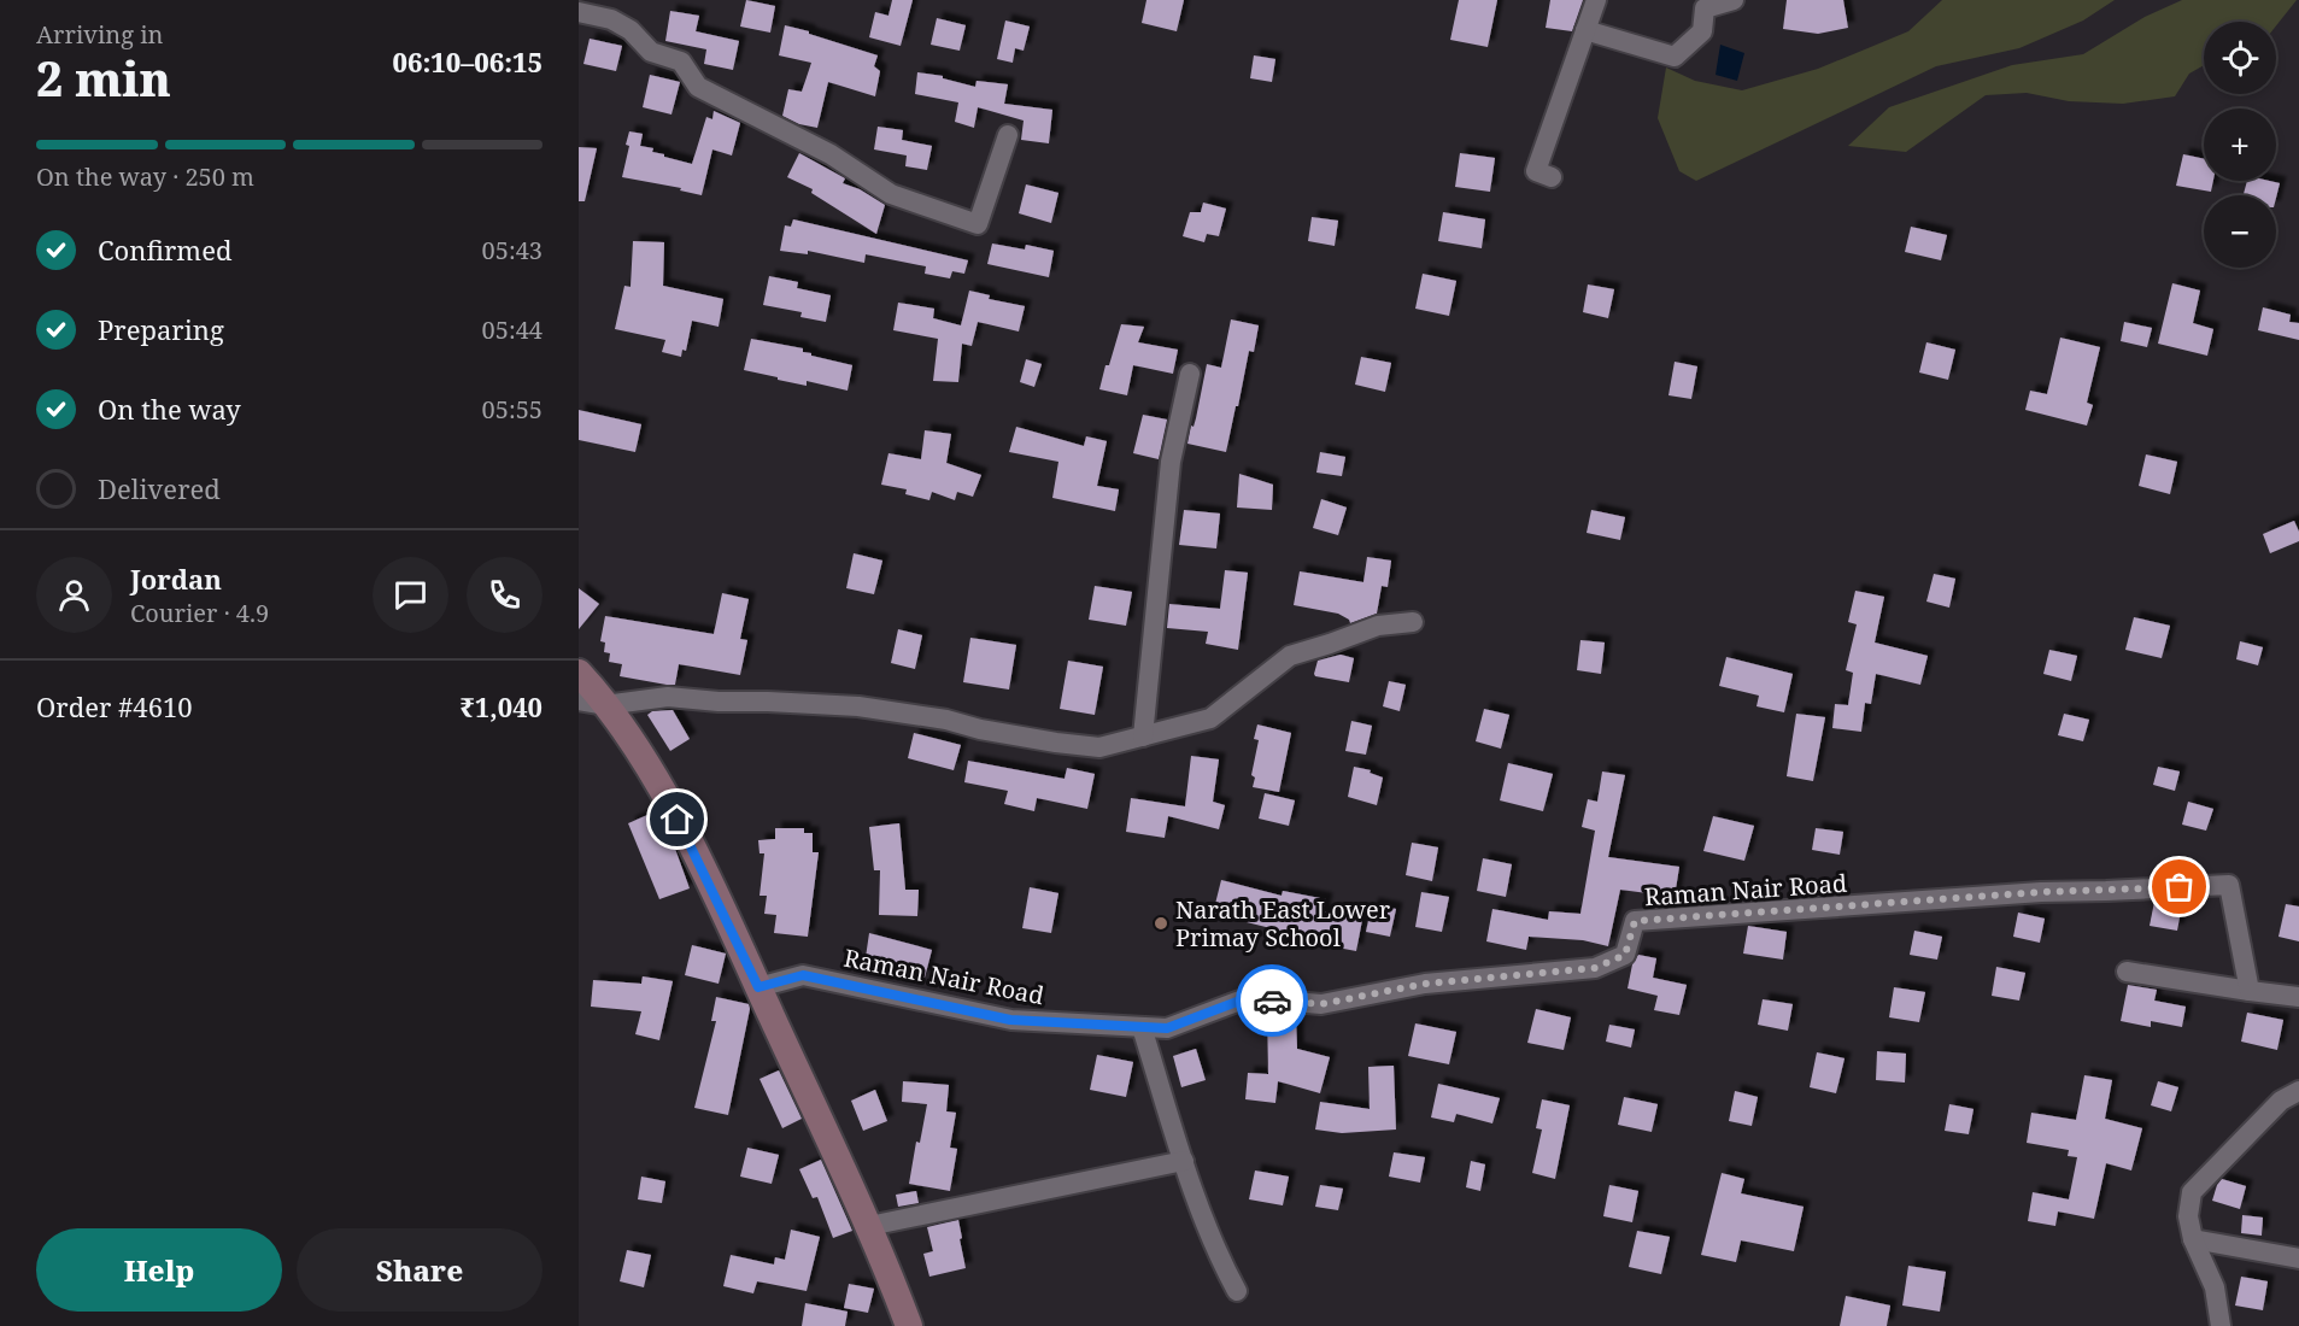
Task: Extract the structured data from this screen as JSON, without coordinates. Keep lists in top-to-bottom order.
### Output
{
  "streets": {
    "street": ["Raman Nair Road"]
  },
  "places": ["Narath East Lower Primay School"],
  "page": {
    "heading": ["2 min", "Arriving in", "06:10–06:15"],
    "panel": [
      "Jordan",
      "Courier · 4.9",
      "Order #4610",
      "₹1,040"
    ],
    "map_buttons": ["+", "−"],
    "bar": "On the way · 250 m",
    "list": [
      ["Confirmed", "05:43"],
      ["Preparing", "05:44"],
      ["On the way", "05:55"],
      "Delivered"
    ],
    "buttons": ["Help", "Share"]
  }
}
